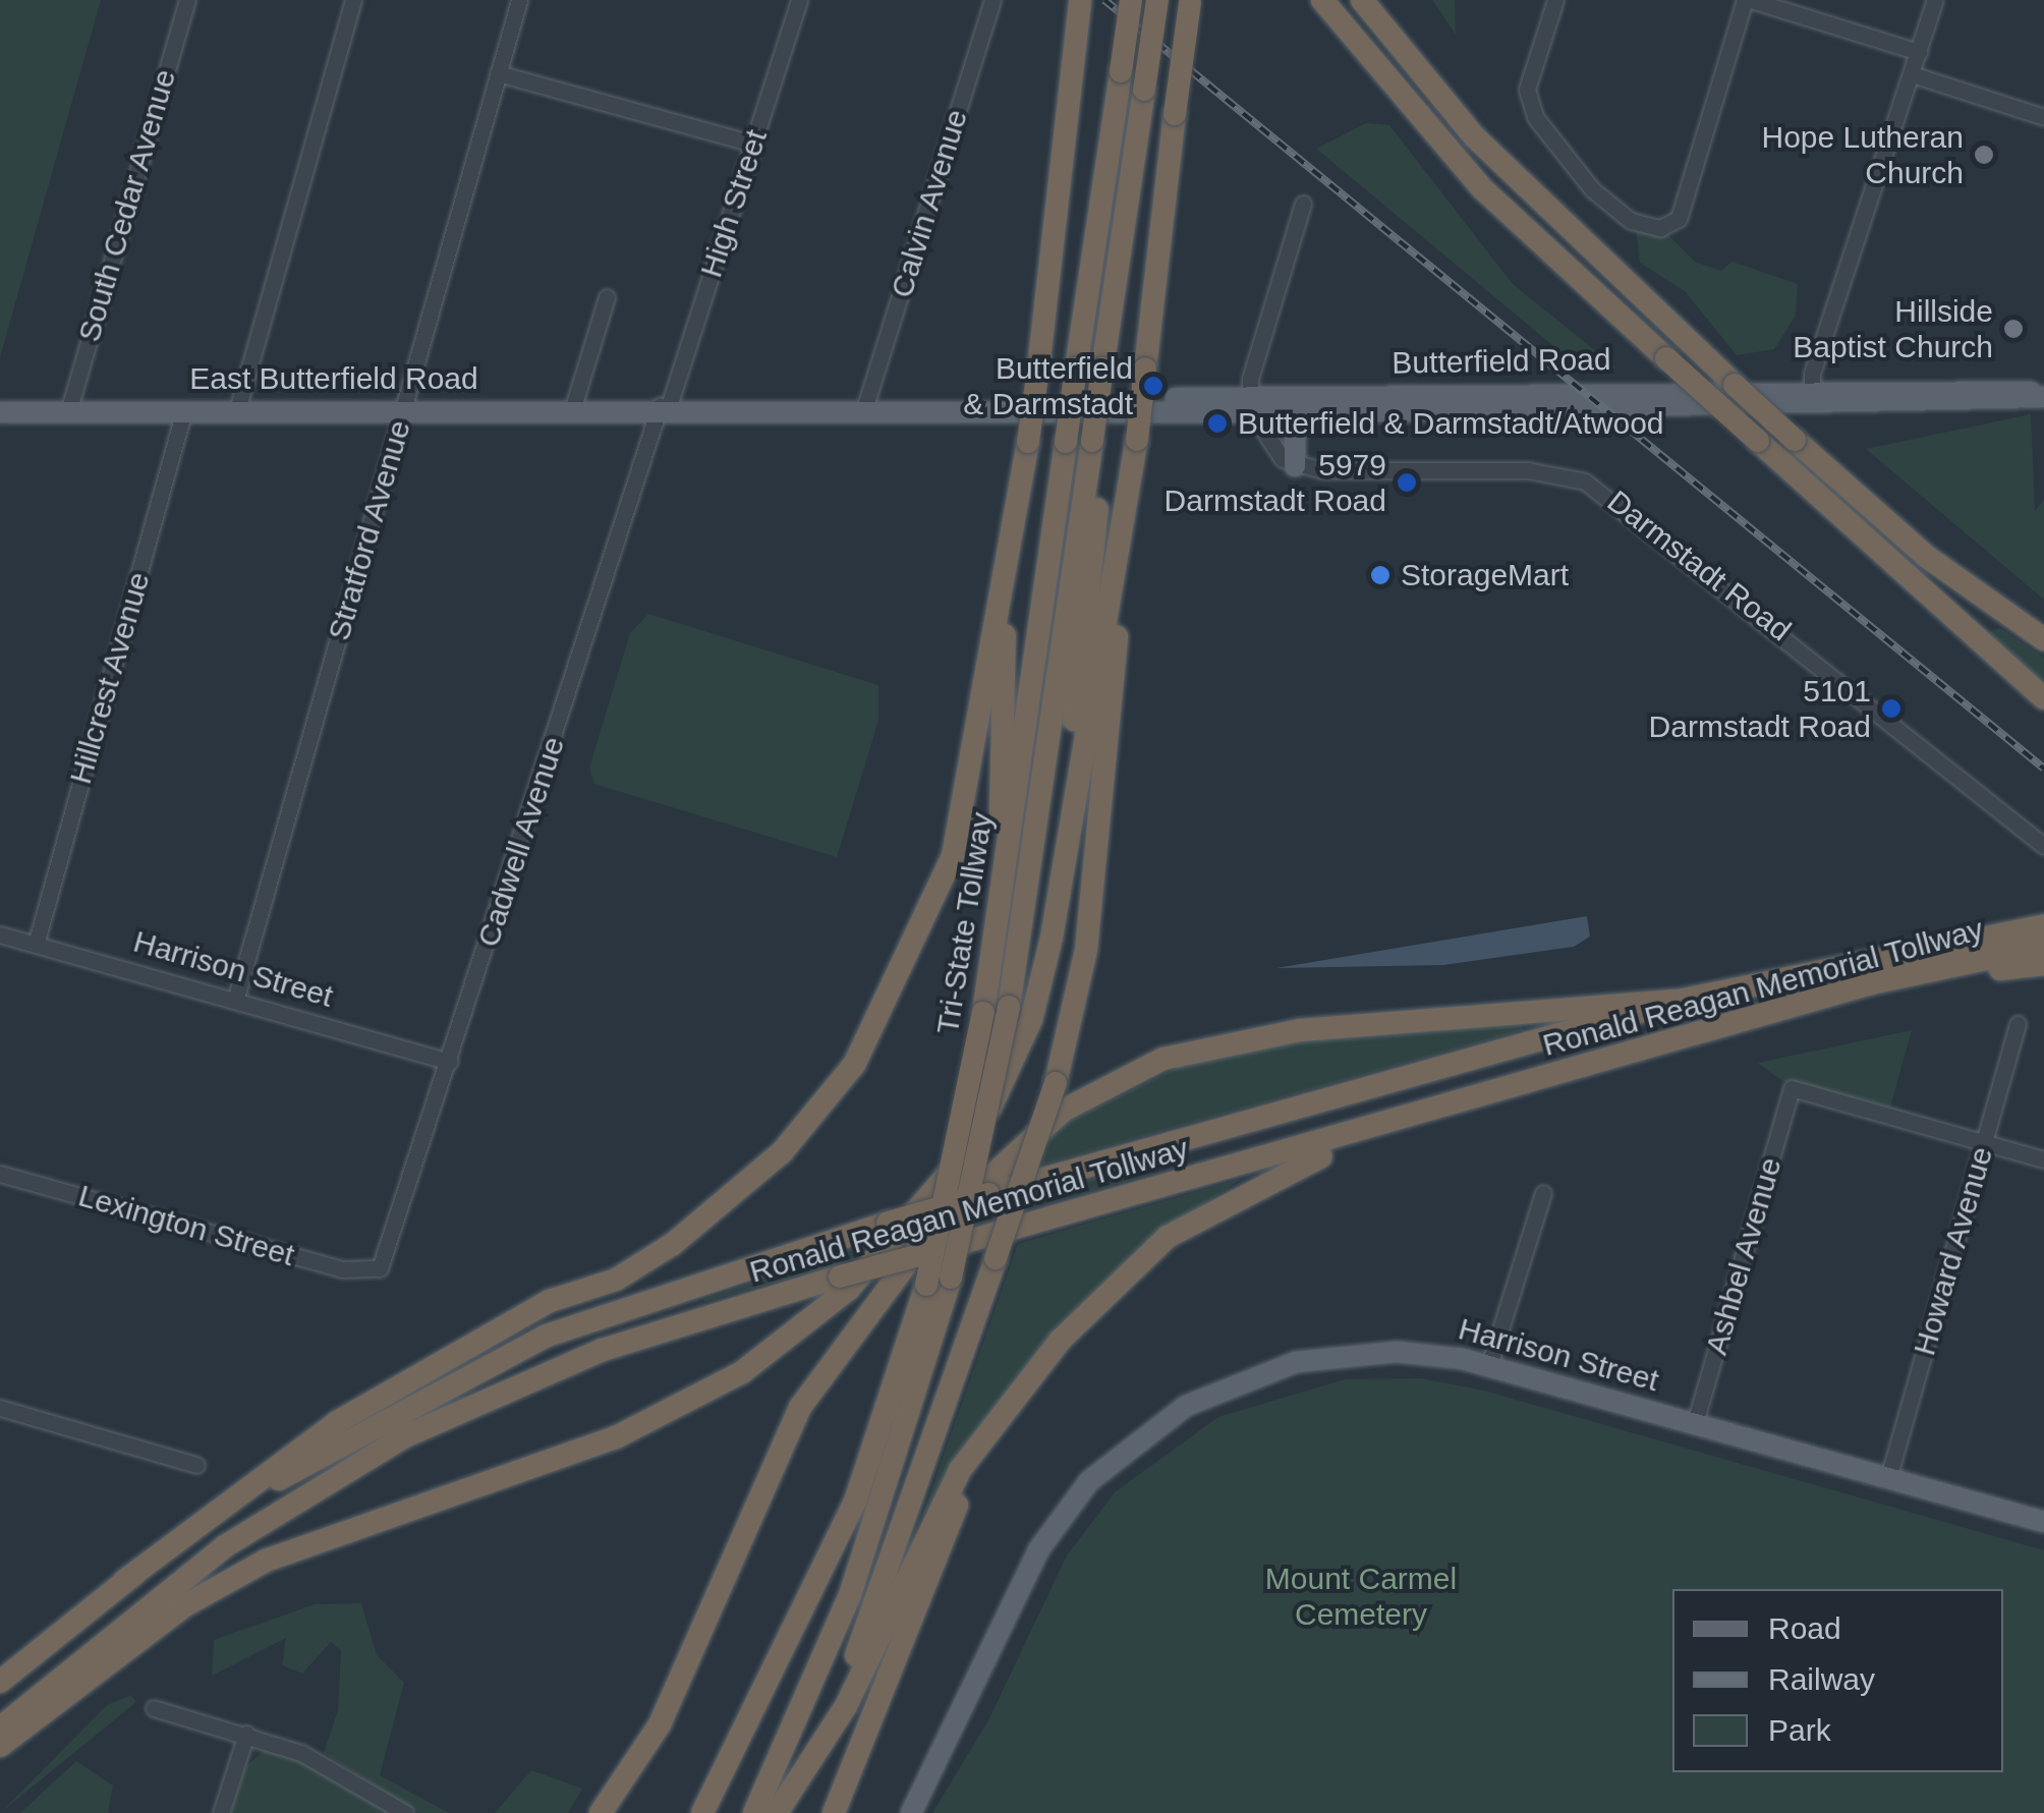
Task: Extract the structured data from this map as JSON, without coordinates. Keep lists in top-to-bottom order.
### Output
{
  "streets": {
    "highway": ["Tri-State Tollway", "Ronald Reagan Memorial Tollway"],
    "main road": ["Butterfield Road", "East Butterfield Road", "Harrison Street"],
    "street": [
      "High Street",
      "Calvin Avenue",
      "South Cedar Avenue",
      "Stratford Avenue",
      "Darmstadt Road",
      "Hillcrest Avenue",
      "Cadwell Avenue",
      "Lexington Street",
      "Howard Avenue",
      "Ashbel Avenue"
    ]
  },
  "crossings": [
    ["High Street", "Butterfield Road"],
    ["High Street", "East Butterfield Road"],
    ["High Street", "Cadwell Avenue"],
    ["Calvin Avenue", "Butterfield Road"],
    ["South Cedar Avenue", "East Butterfield Road"],
    ["Butterfield Road", "East Butterfield Road"],
    ["Butterfield Road", "Cadwell Avenue"],
    ["East Butterfield Road", "Stratford Avenue"],
    ["East Butterfield Road", "Hillcrest Avenue"],
    ["East Butterfield Road", "Cadwell Avenue"],
    ["Stratford Avenue", "Harrison Street"],
    ["Hillcrest Avenue", "Harrison Street"],
    ["Cadwell Avenue", "Harrison Street"],
    ["Cadwell Avenue", "Lexington Street"],
    ["Harrison Street", "Howard Avenue"],
    ["Harrison Street", "Ashbel Avenue"],
    ["Howard Avenue", "Ashbel Avenue"]
  ],
  "parks": ["Mount Carmel Cemetery"],
  "places": [
    "Hope Lutheran Church",
    "Hillside Baptist Church",
    "Butterfield & Darmstadt",
    "Butterfield & Darmstadt/Atwood",
    "5979 Darmstadt Road",
    "StorageMart",
    "5101 Darmstadt Road"
  ],
  "legend": ["Road", "Railway", "Park"]
}
